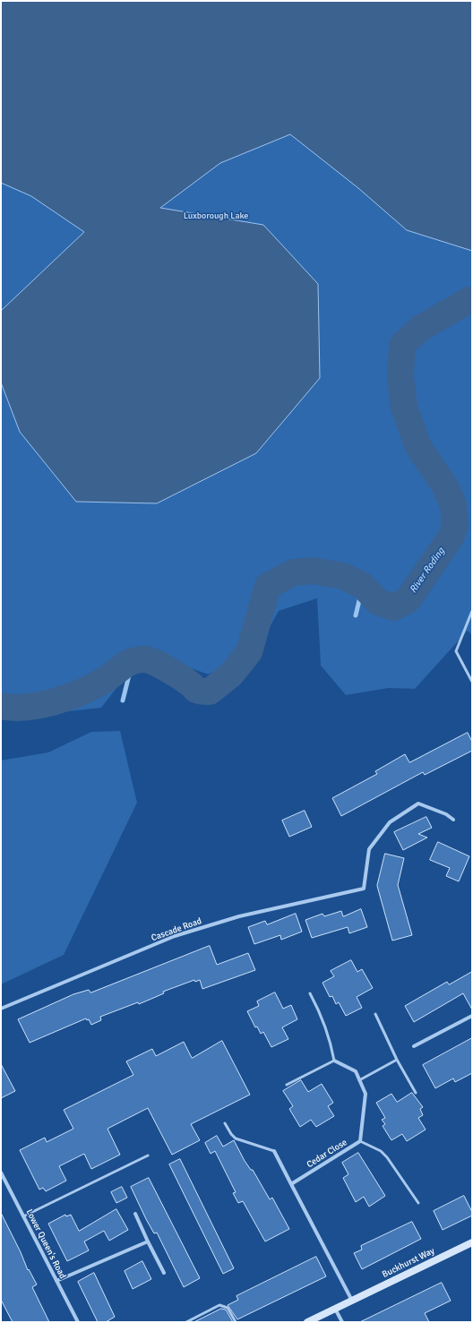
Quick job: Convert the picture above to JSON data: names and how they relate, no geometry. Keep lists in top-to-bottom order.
{
  "streets": {
    "street": [
      "Cascade Road",
      "Cedar Close",
      "Lower Queen's Road",
      "Buckhurst Way"
    ]
  },
  "water": ["River Roding"],
  "parks": ["Luxborough Lake"]
}
